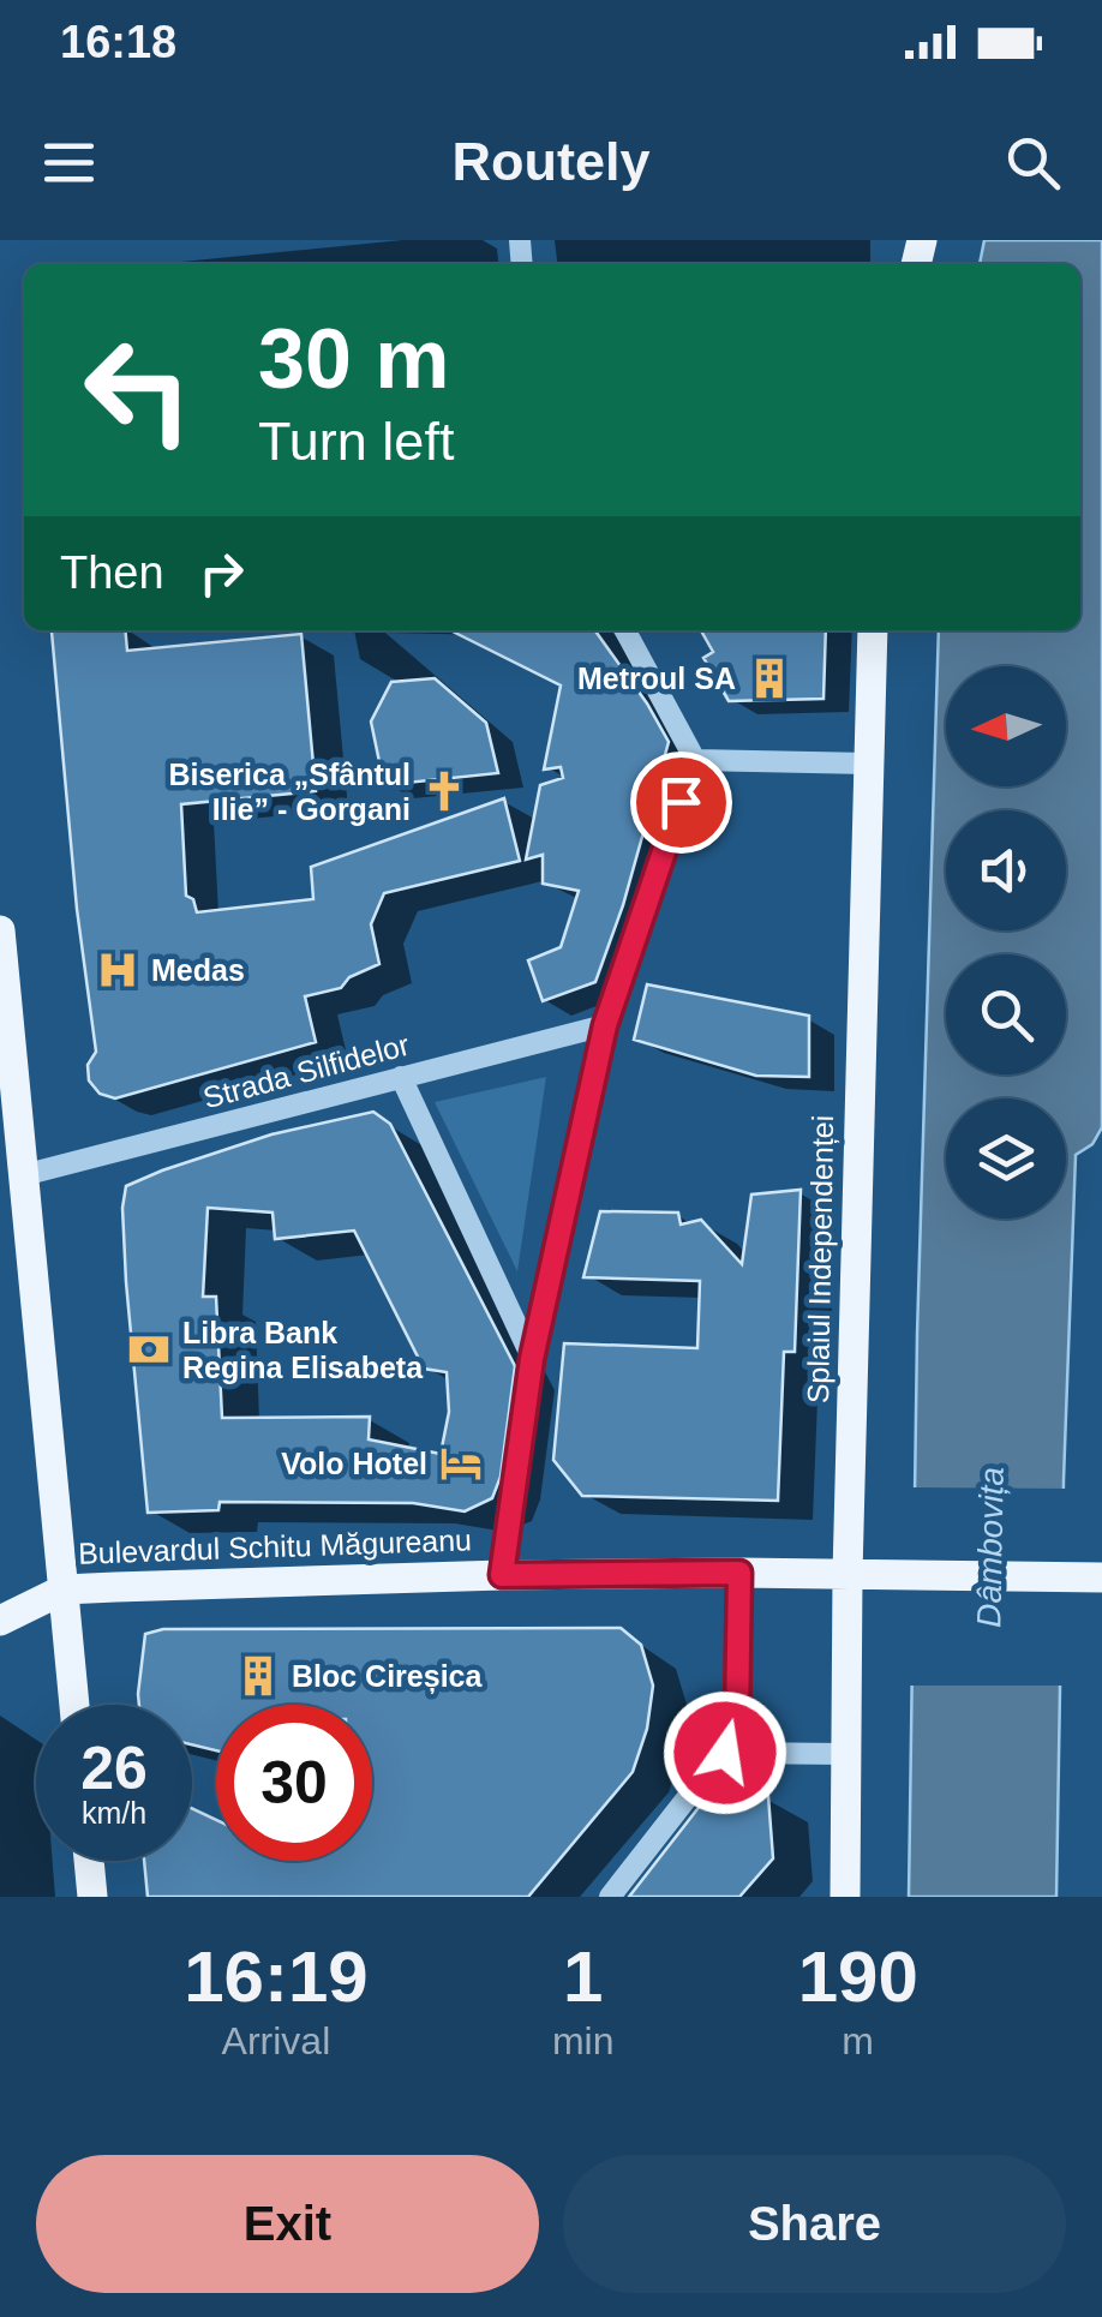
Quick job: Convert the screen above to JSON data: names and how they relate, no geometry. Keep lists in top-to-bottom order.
{
  "streets": {
    "main road": ["Splaiul Independenței", "Bulevardul Schitu Măgureanu"],
    "street": ["Strada Silfidelor"]
  },
  "crossings": [
    ["Splaiul Independenței", "Bulevardul Schitu Măgureanu"]
  ],
  "water": ["Dâmbovița"],
  "places": {
    "building": ["Metroul SA", "Bloc Cireșica"],
    "church": ["Biserica „Sfântul Ilie” - Gorgani"],
    "hospital": ["Medas"],
    "bank": ["Libra Bank Regina Elisabeta"],
    "hotel": ["Volo Hotel"]
  },
  "north": "left",
  "page": {
    "status": "16:18",
    "header": "Routely",
    "turn": ["30 m", "Turn left"],
    "then": "Then",
    "speed": "26 km/h",
    "limit": "30",
    "eta": [
      "16:19",
      "Arrival",
      "1",
      "min",
      "190",
      "m"
    ],
    "buttons": ["Exit", "Share"]
  }
}
